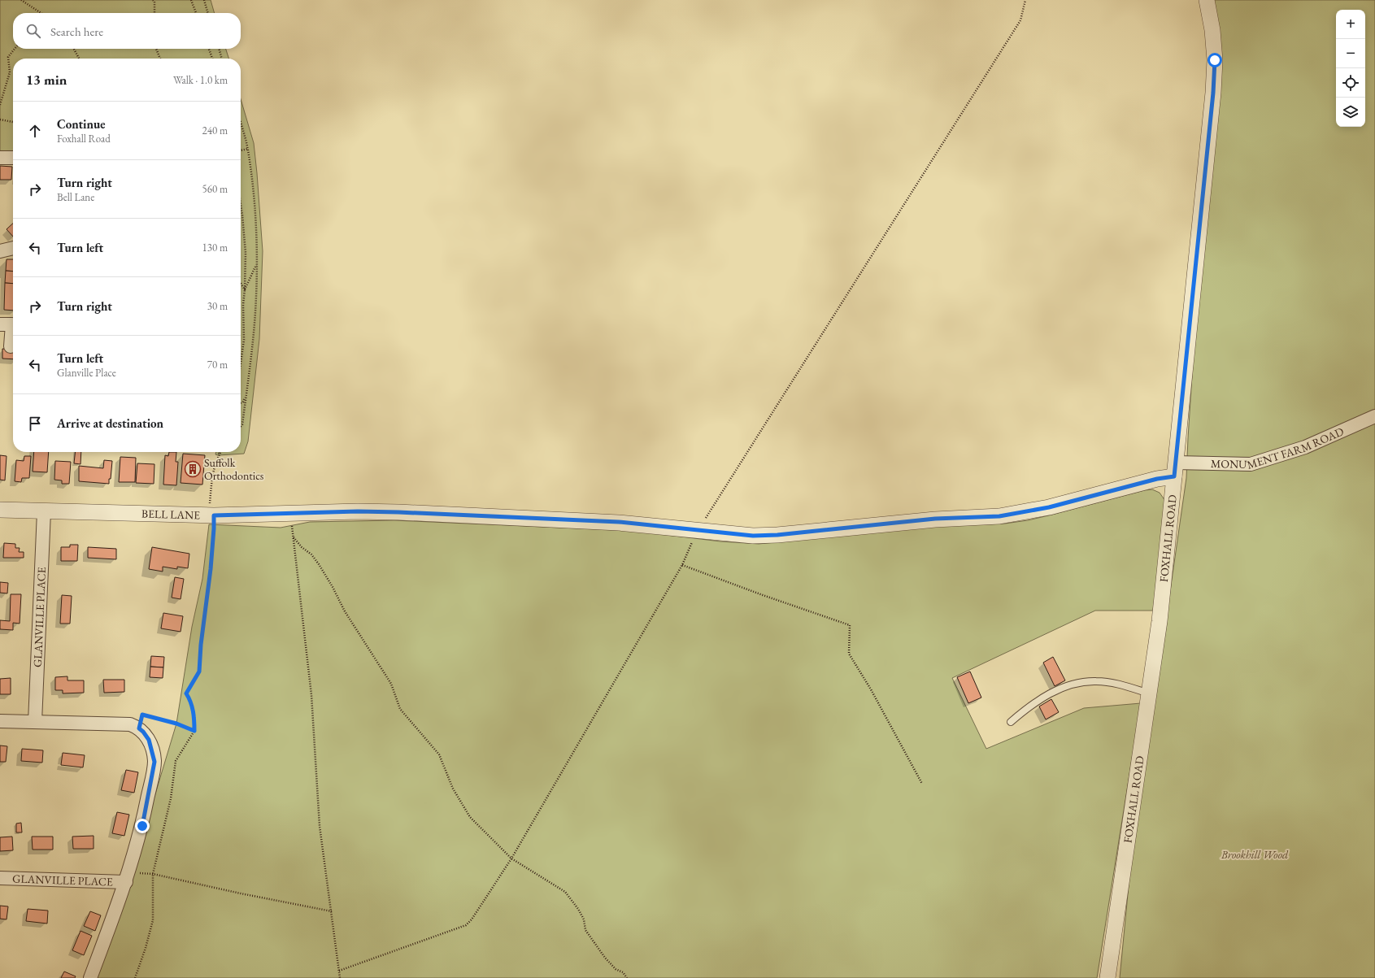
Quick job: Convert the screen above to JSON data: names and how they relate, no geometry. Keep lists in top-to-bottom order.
{
  "streets": {
    "street": [
      "MONUMENT FARM ROAD",
      "BELL LANE",
      "FOXHALL ROAD",
      "GLANVILLE PLACE"
    ]
  },
  "crossings": [
    ["MONUMENT FARM ROAD", "BELL LANE"],
    ["MONUMENT FARM ROAD", "FOXHALL ROAD"],
    ["BELL LANE", "FOXHALL ROAD"],
    ["BELL LANE", "GLANVILLE PLACE"]
  ],
  "parks": ["Brookhill Wood"],
  "places": {
    "building": ["Suffolk Orthodontics"]
  },
  "page": {
    "map_buttons": ["+", "−"],
    "search": "Search here",
    "heading": ["13 min", "Walk · 1.0 km"],
    "list": [
      ["Continue", "Foxhall Road", "240 m"],
      ["Turn right", "Bell Lane", "560 m"],
      ["Turn left", "130 m"],
      ["Turn right", "30 m"],
      ["Turn left", "Glanville Place", "70 m"],
      "Arrive at destination"
    ]
  }
}
